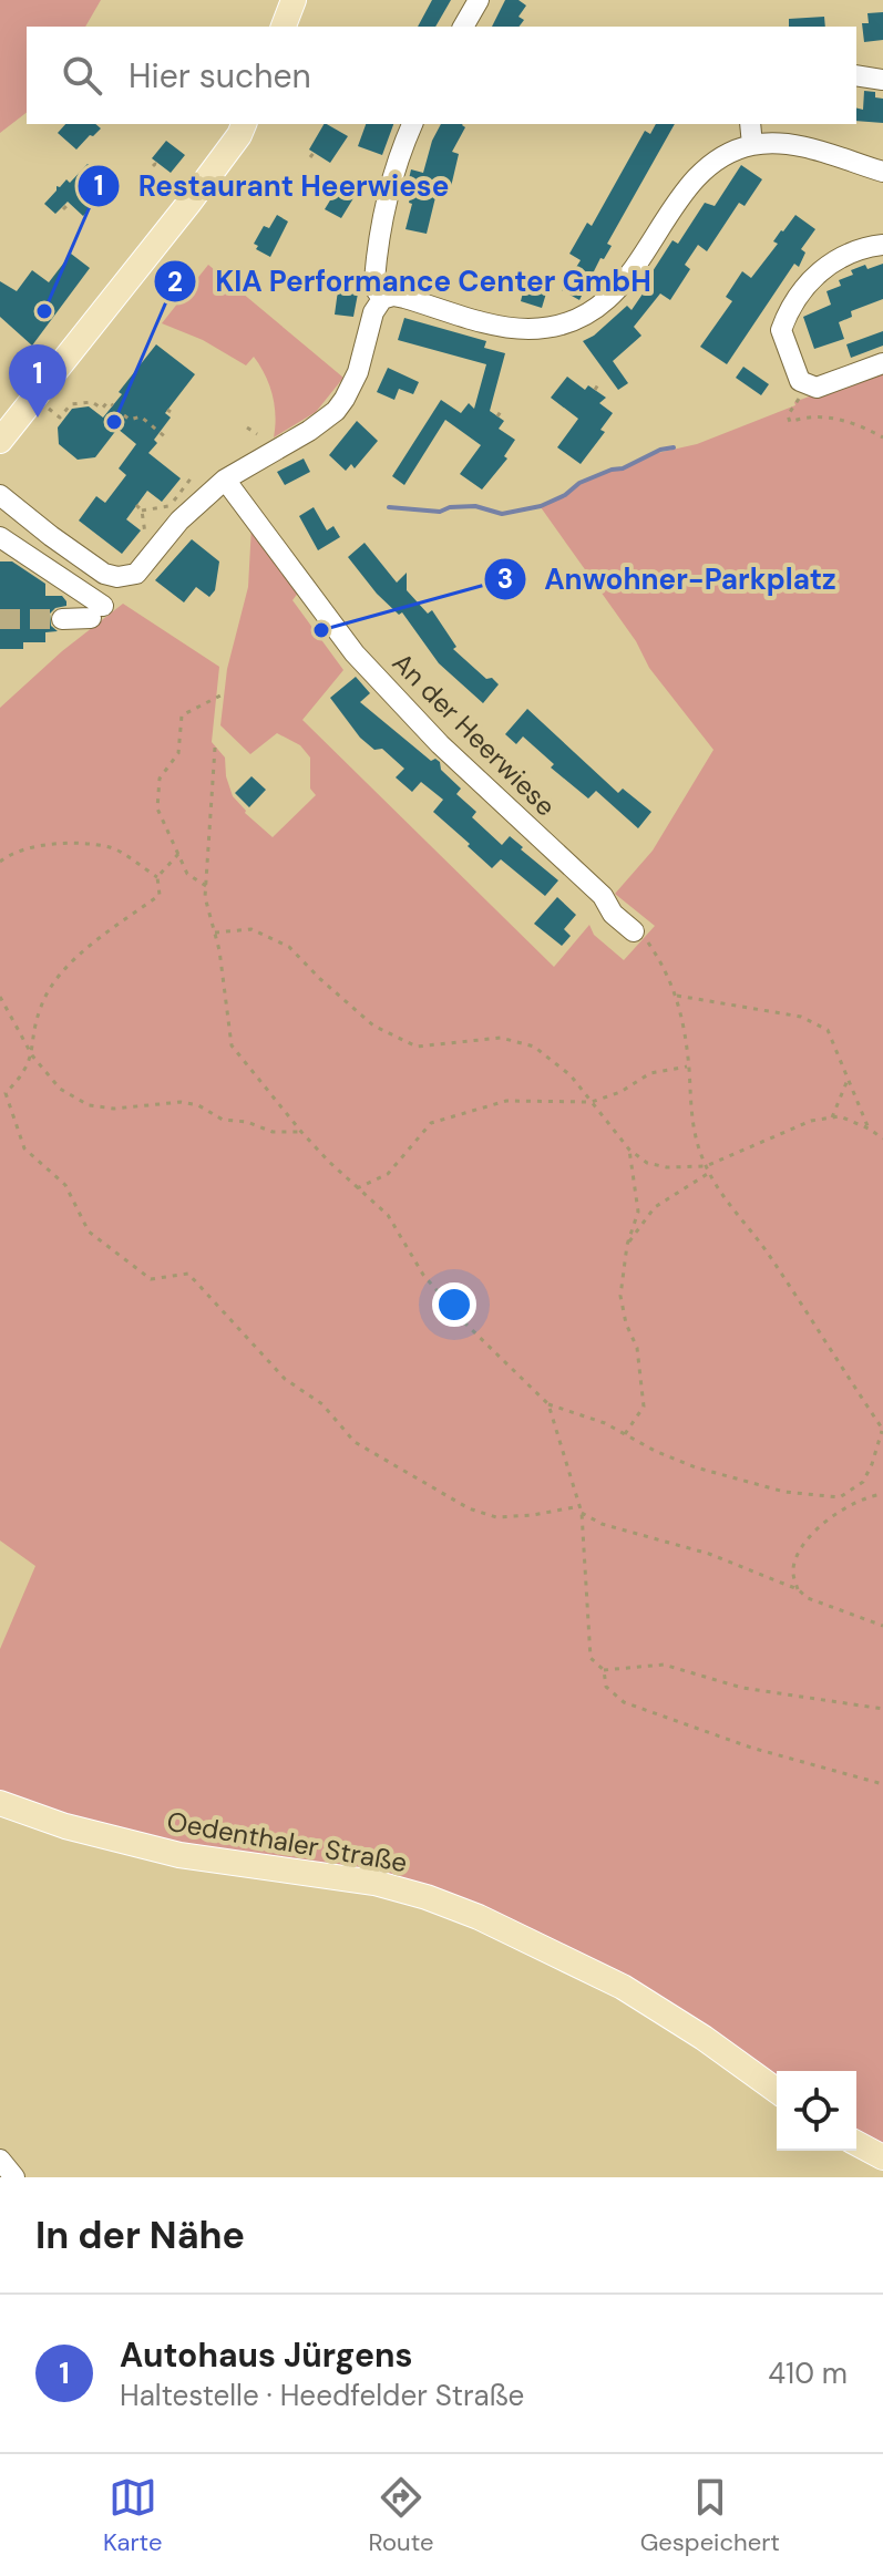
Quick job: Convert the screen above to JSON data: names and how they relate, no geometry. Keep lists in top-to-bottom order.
{
  "streets": {
    "main road": ["Oedenthaler Straße"],
    "street": ["An der Heerwiese"]
  },
  "places": ["Restaurant Heerwiese", "KIA Performance Center GmbH", "Anwohner-Parkplatz"],
  "page": {
    "search": "Hier suchen",
    "pins": "1",
    "heading": "In der Nähe",
    "list": [
      {
        "mark": "1",
        "name": "Autohaus Jürgens",
        "note": "Haltestelle · Heedfelder Straße",
        "value": "410 m"
      }
    ],
    "nav": ["Karte", "Route", "Gespeichert"]
  }
}
